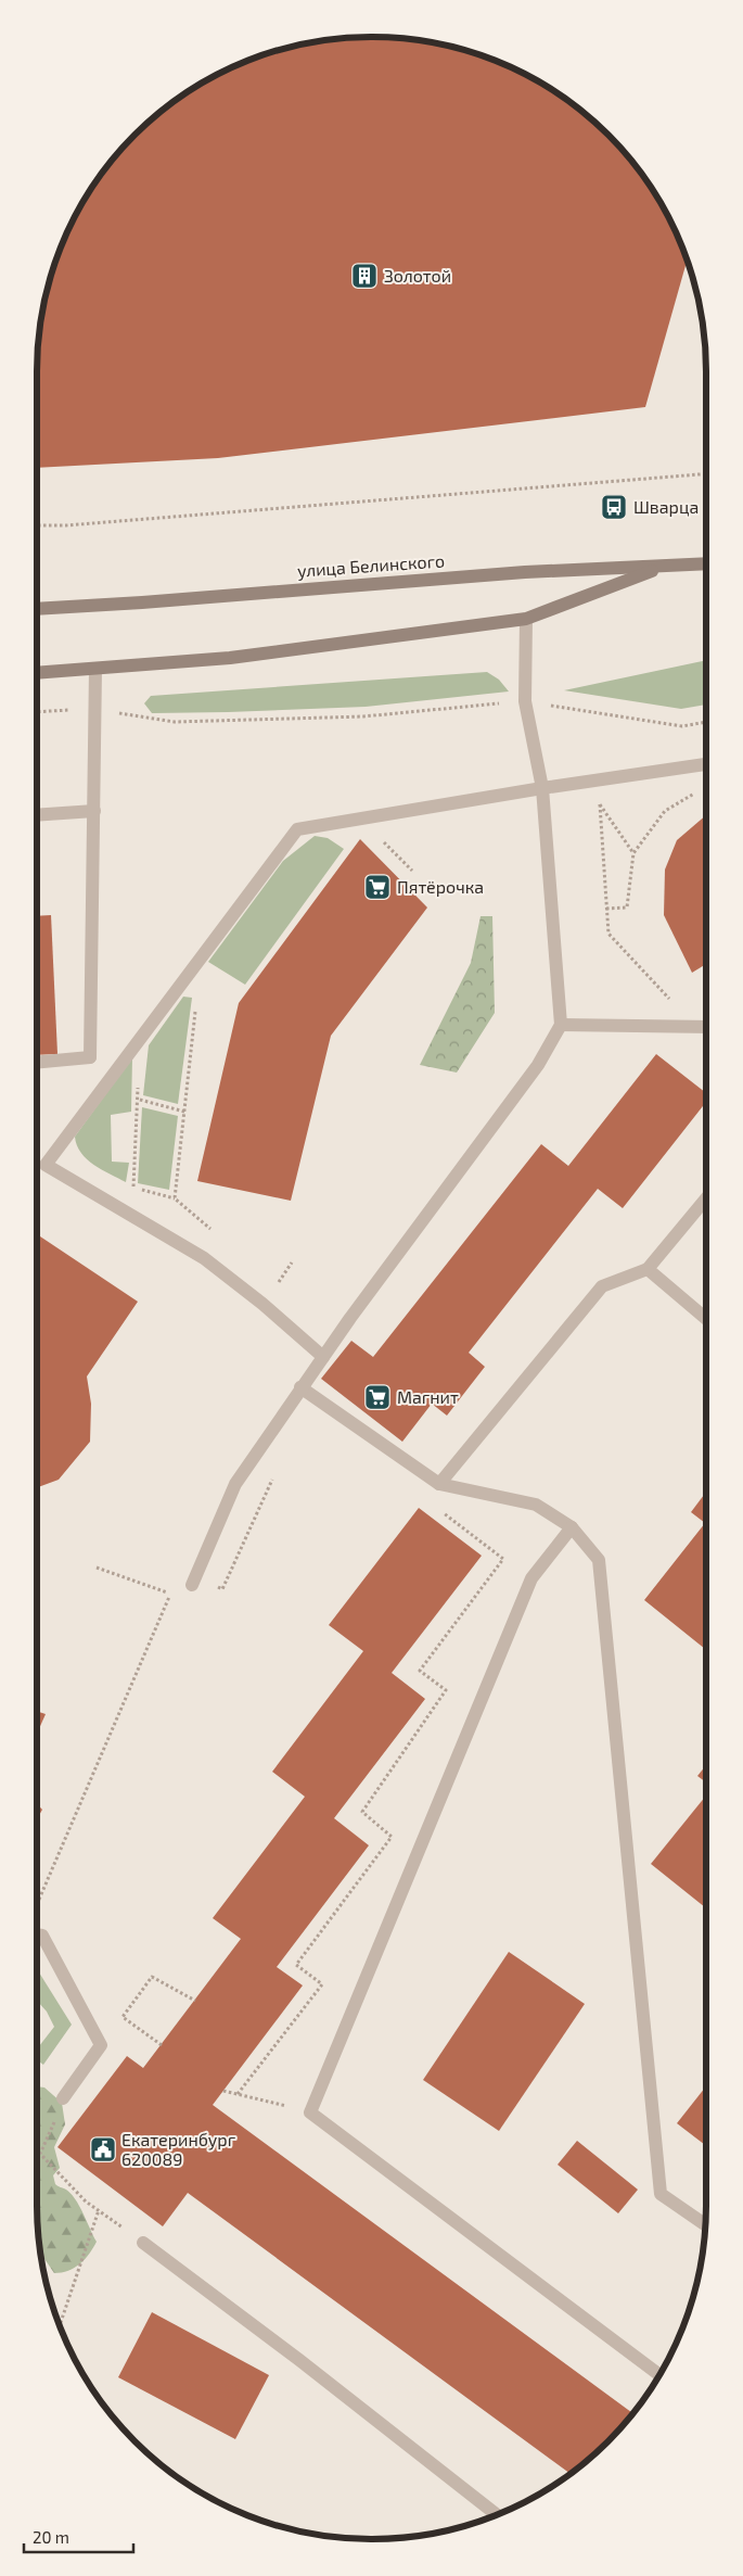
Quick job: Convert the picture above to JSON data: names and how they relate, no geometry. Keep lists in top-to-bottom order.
{
  "streets": {
    "main road": ["улица Белинского"]
  },
  "places": {
    "building": ["Золотой"],
    "bus stop": ["Шварца"],
    "supermarket": ["Пятёрочка", "Магнит"],
    "public building": ["Екатеринбург 620089"]
  },
  "scale_bar": "20 m"
}
